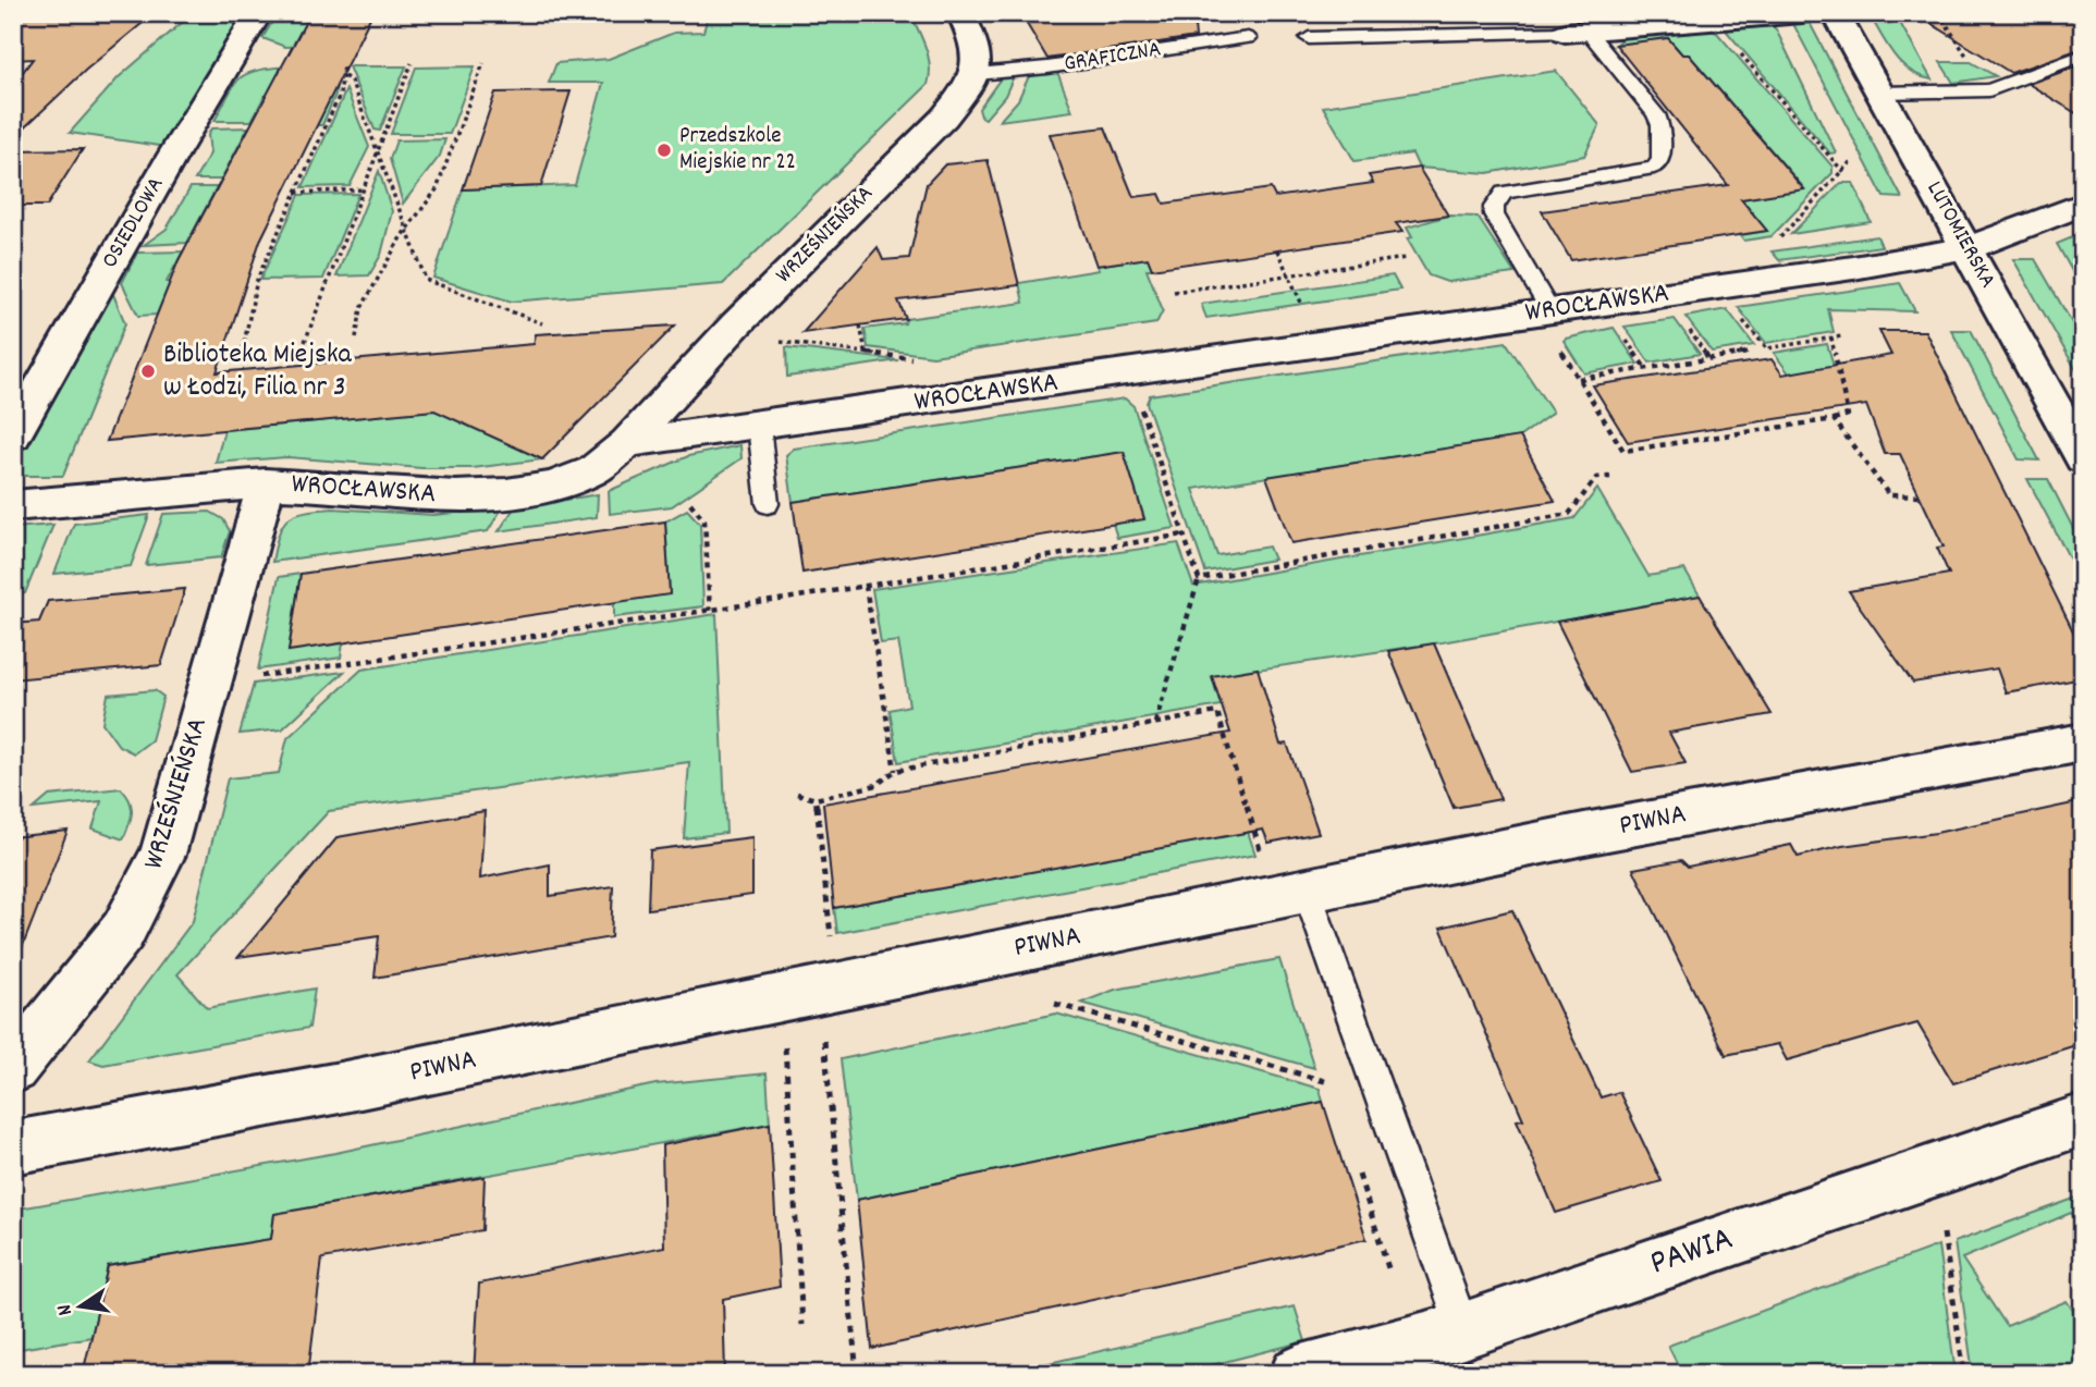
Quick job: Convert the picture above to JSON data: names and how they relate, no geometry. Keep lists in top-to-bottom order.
{
  "streets": {
    "street": [
      "OSIEDLOWA",
      "WRZEŚNIEŃSKA",
      "LUTOMIERSKA",
      "WROCŁAWSKA",
      "PIWNA",
      "PAWIA"
    ],
    "lane": ["GRAFICZNA"]
  },
  "crossings": [
    ["GRAFICZNA", "WRZEŚNIEŃSKA"],
    ["WRZEŚNIEŃSKA", "WROCŁAWSKA"],
    ["LUTOMIERSKA", "WROCŁAWSKA"]
  ],
  "places": ["Przedszkole Miejskie nr 22", "Biblioteka Miejska w Łodzi, Filia nr 3"],
  "north": "left"
}
